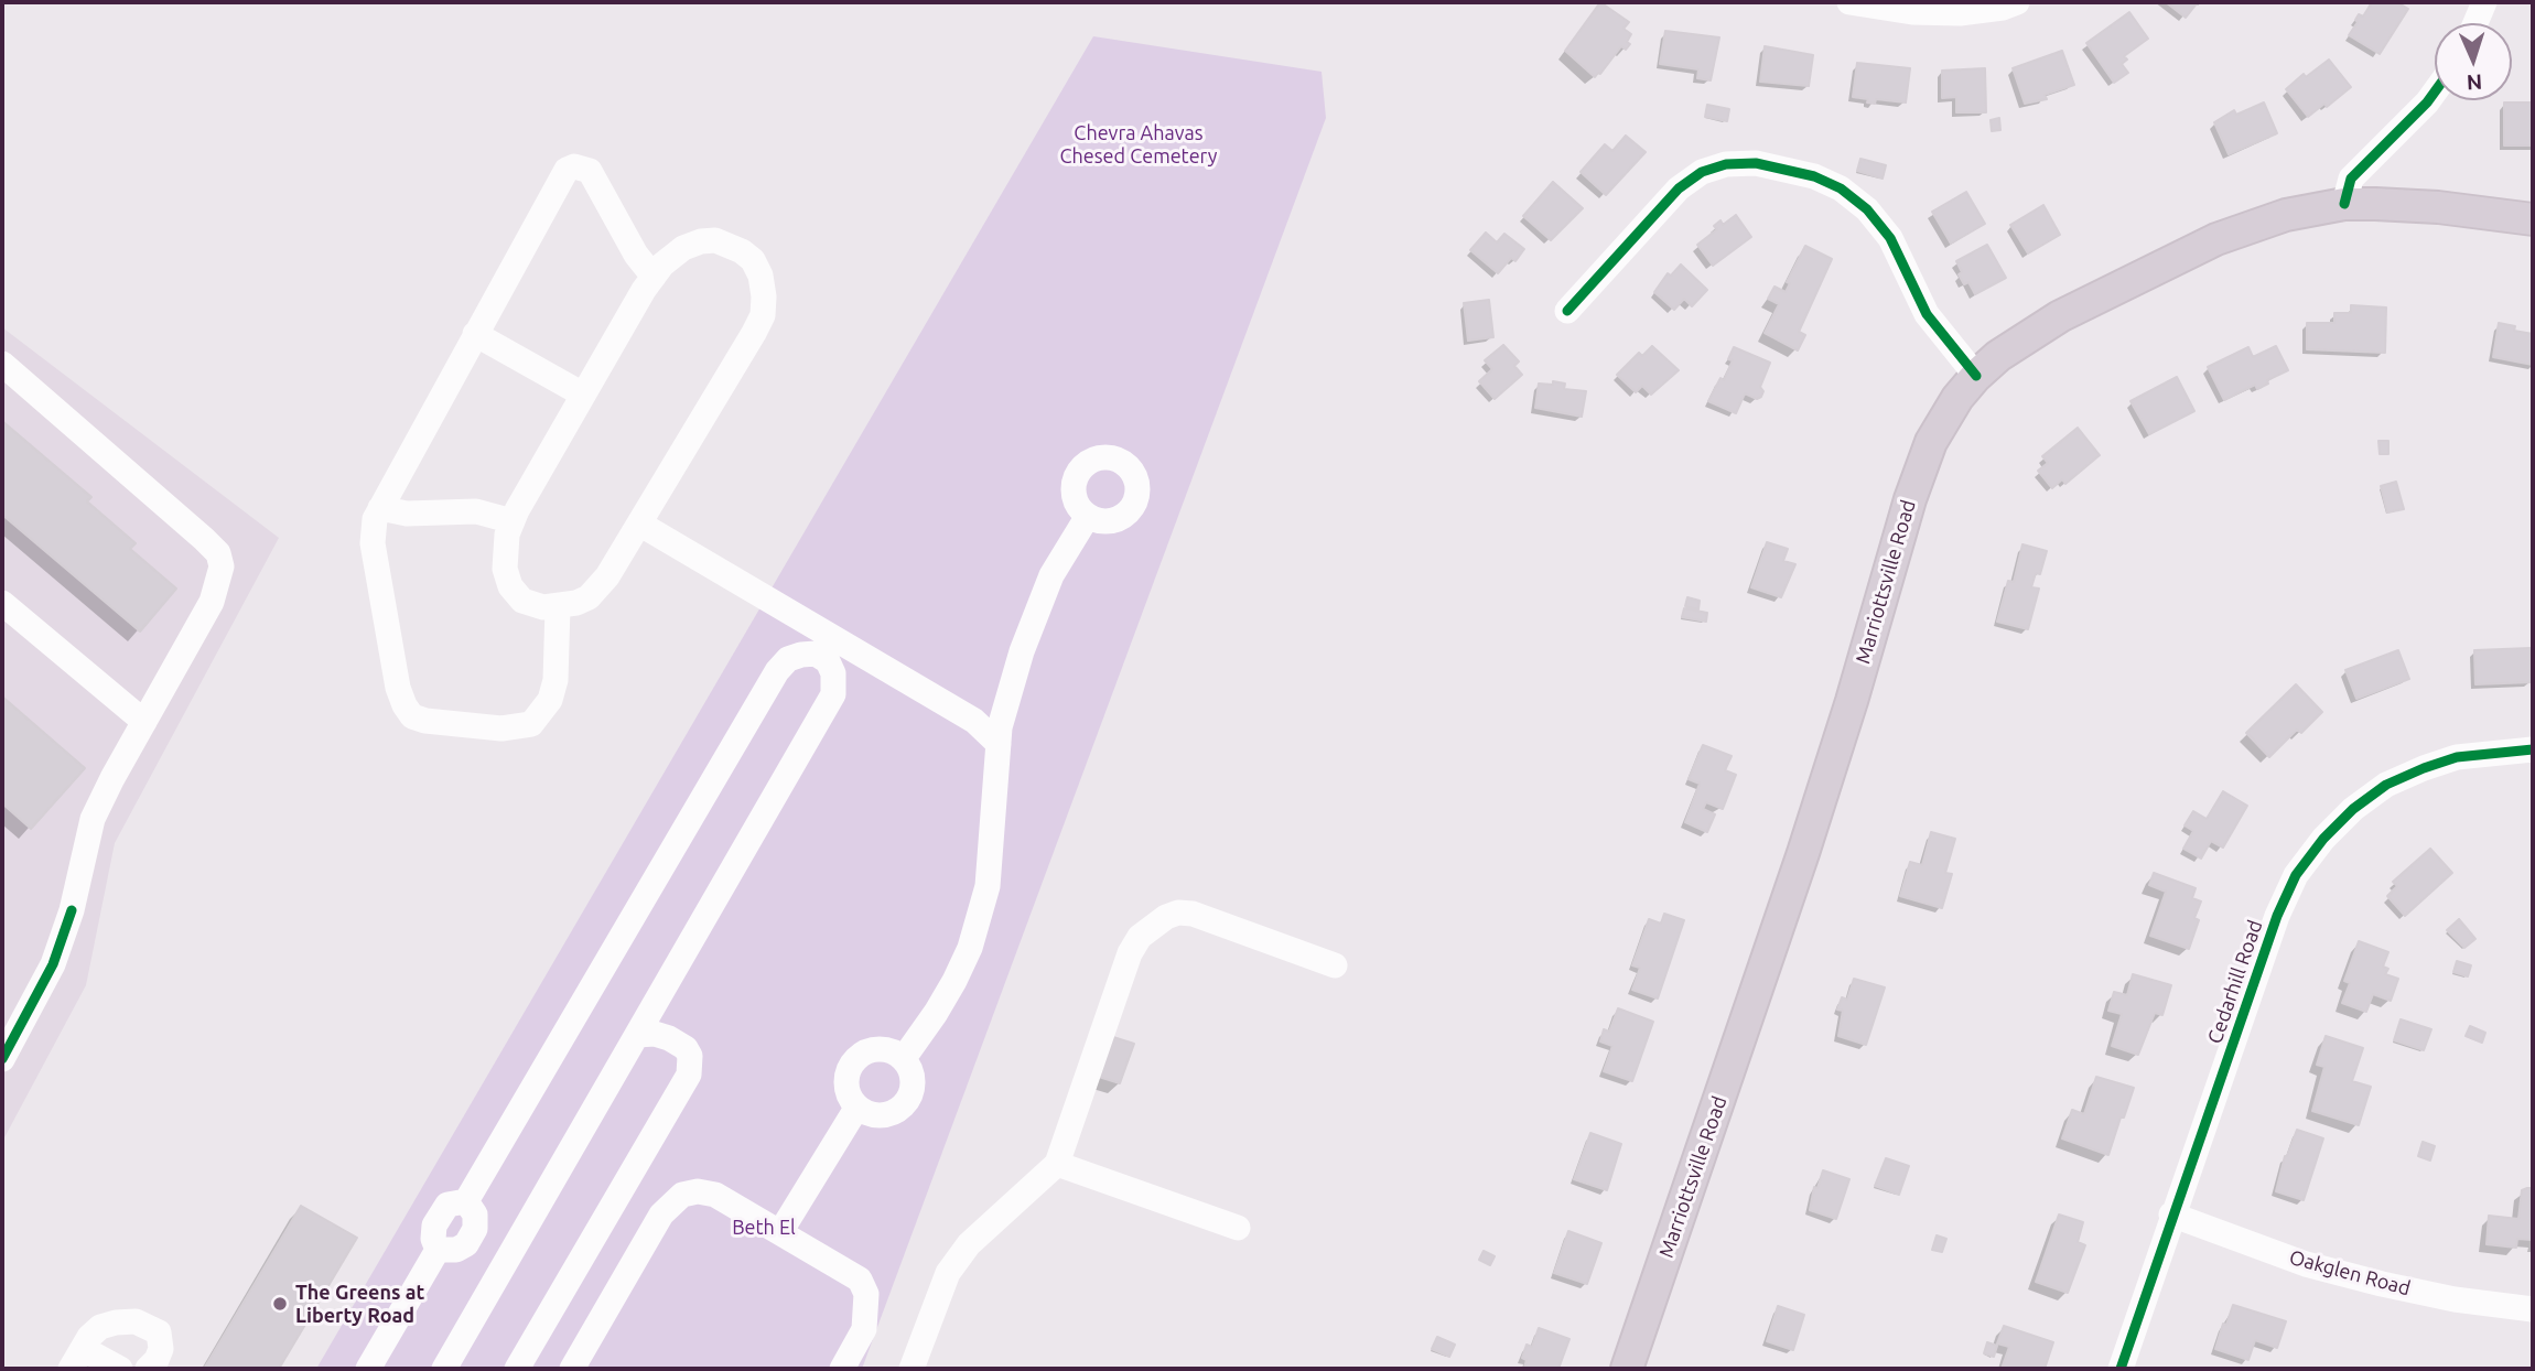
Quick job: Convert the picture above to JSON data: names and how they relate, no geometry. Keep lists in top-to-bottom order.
{
  "streets": {
    "main road": ["Marriottsville Road"],
    "street": ["Cedarhill Road", "Oakglen Road"]
  },
  "crossings": [
    ["Cedarhill Road", "Oakglen Road"]
  ],
  "parks": ["Chevra Ahavas Chesed Cemetery", "Beth El"],
  "places": ["The Greens at Liberty Road"],
  "north": "bottom"
}
